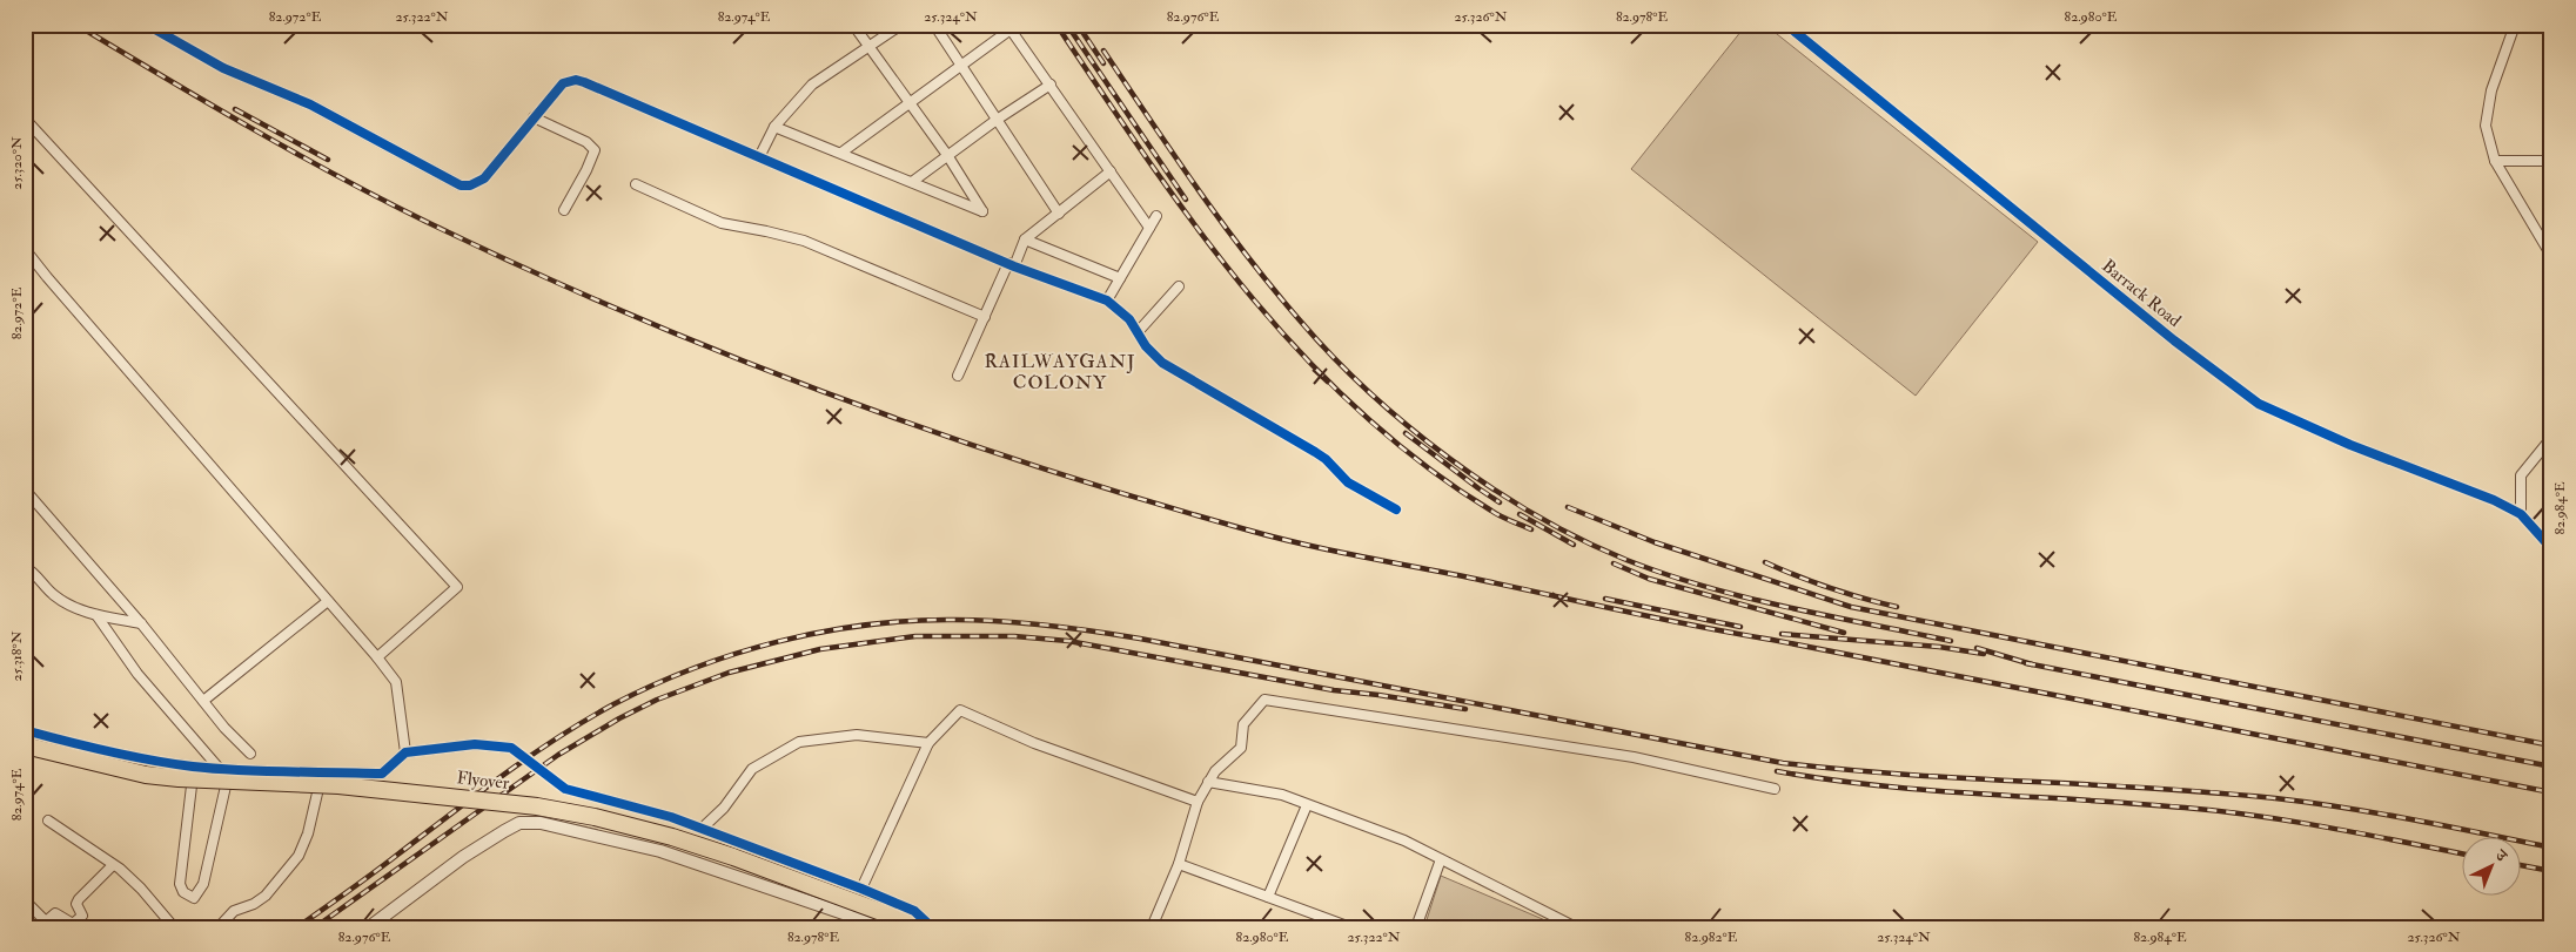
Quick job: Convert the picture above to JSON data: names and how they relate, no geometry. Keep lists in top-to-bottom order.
{
  "streets": {
    "highway": ["Flyover"],
    "street": ["Barrack Road"]
  },
  "districts": ["RAILWAYGANJ COLONY"],
  "north": "top right",
  "coordinates": [
    "82.972°E",
    "25.322°N",
    "82.974°E",
    "25.324°N",
    "82.976°E",
    "25.326°N",
    "82.978°E",
    "82.980°E",
    "25.320°N",
    "82.984°E",
    "25.318°N",
    "82.982°E"
  ]
}
